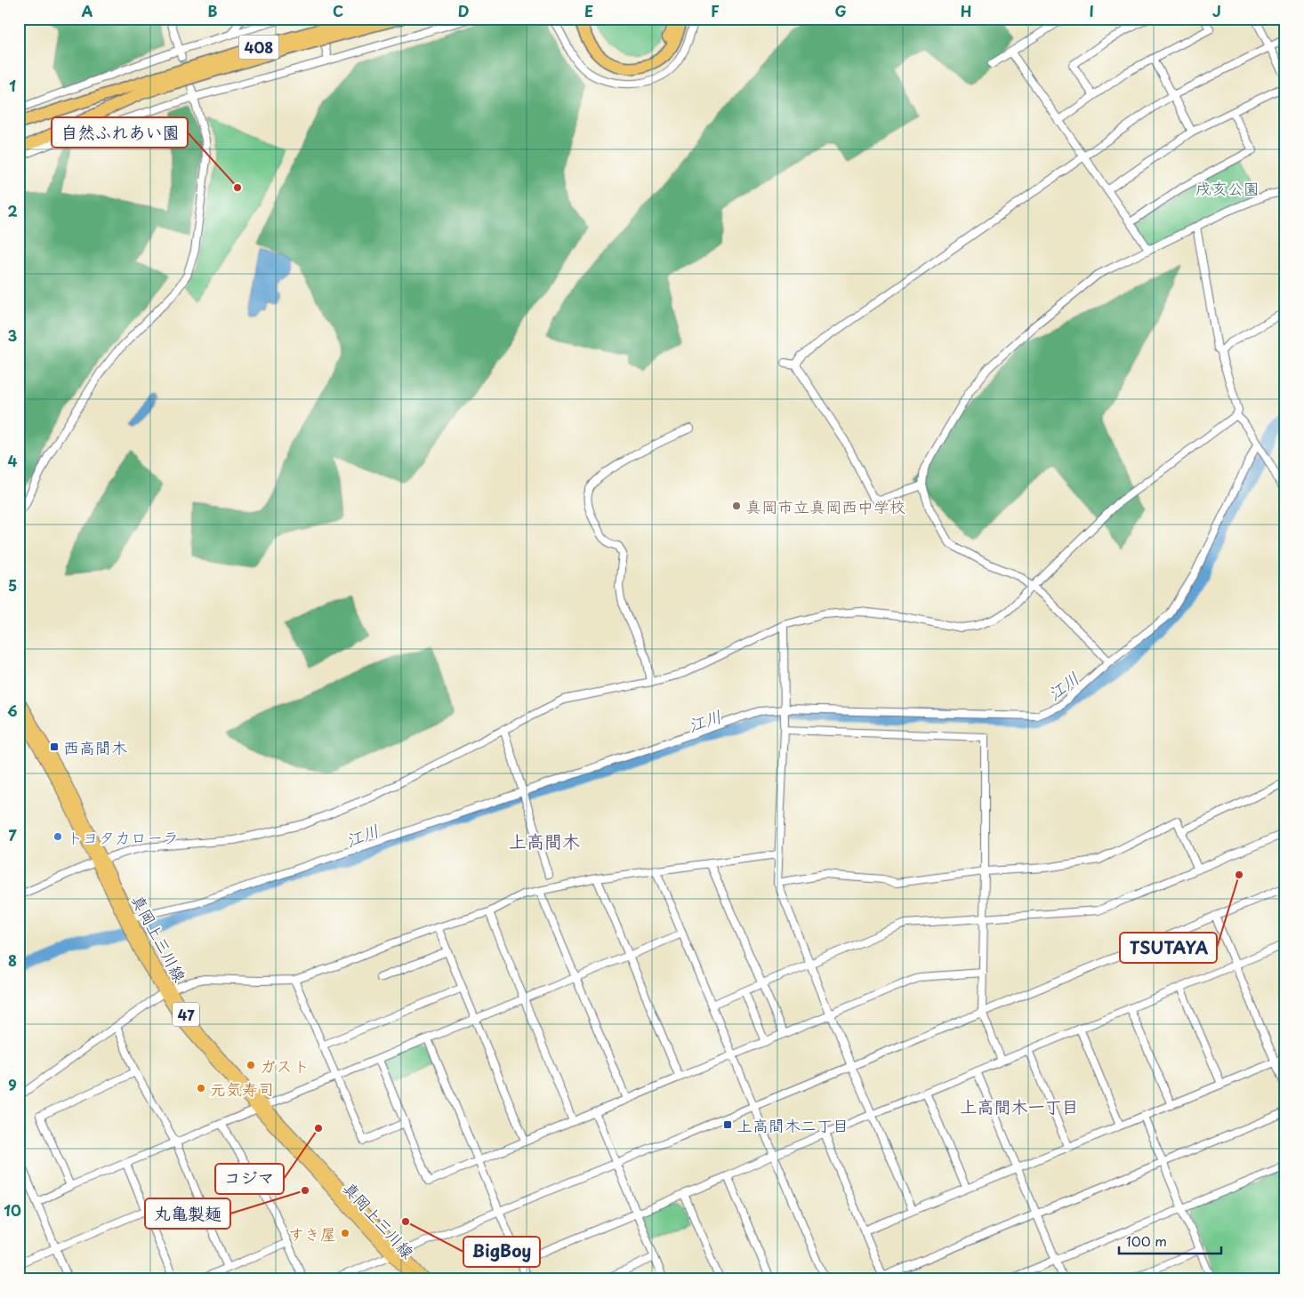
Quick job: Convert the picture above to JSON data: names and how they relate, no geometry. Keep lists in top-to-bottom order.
{
  "streets": {
    "highway": ["408"],
    "main road": ["真岡上三川線", "47"]
  },
  "districts": ["上高間木", "上高間木一丁目"],
  "water": ["江川"],
  "parks": ["戌亥公園"],
  "places": {
    "other": [
      "自然ふれあい園",
      "真岡市立真岡西中学校",
      "トヨタカローラ",
      "TSUTAYA",
      "ガスト",
      "元気寿司",
      "コジマ",
      "丸亀製麺",
      "BigBoy",
      "すき屋"
    ],
    "transit": ["西高間木", "上高間木二丁目"]
  },
  "scale_bar": "100 m",
  "grid": {
    "columns": [
      "A",
      "B",
      "C",
      "D",
      "E",
      "F",
      "G",
      "H",
      "I",
      "J"
    ],
    "rows": [
      "1",
      "2",
      "3",
      "4",
      "5",
      "6",
      "7",
      "8",
      "9",
      "10"
    ]
  }
}
